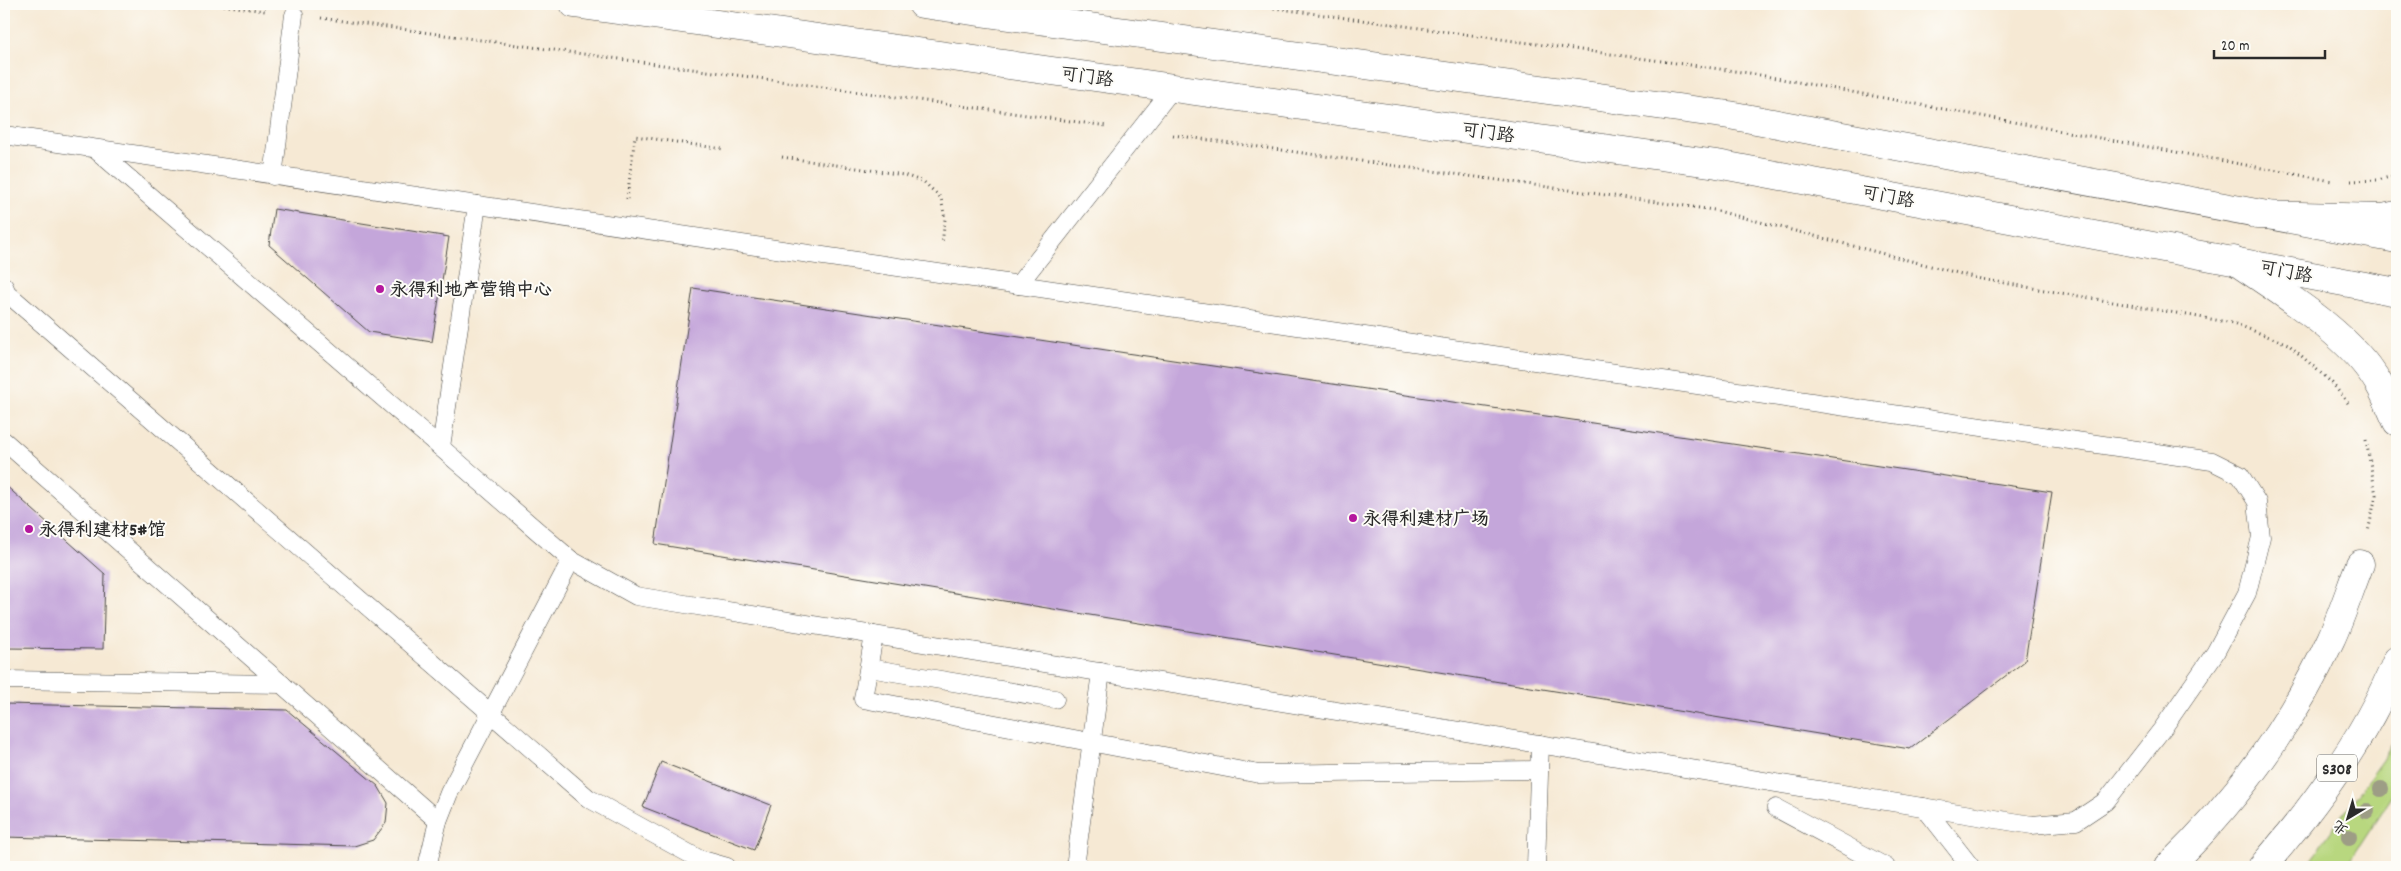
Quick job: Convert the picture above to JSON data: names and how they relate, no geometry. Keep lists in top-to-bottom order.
{
  "streets": {
    "main road": ["可门路", "S308"]
  },
  "places": ["永得利地产营销中心", "永得利建材广场", "永得利建材5#馆"],
  "scale_bar": "20 m",
  "north": "bottom left"
}
